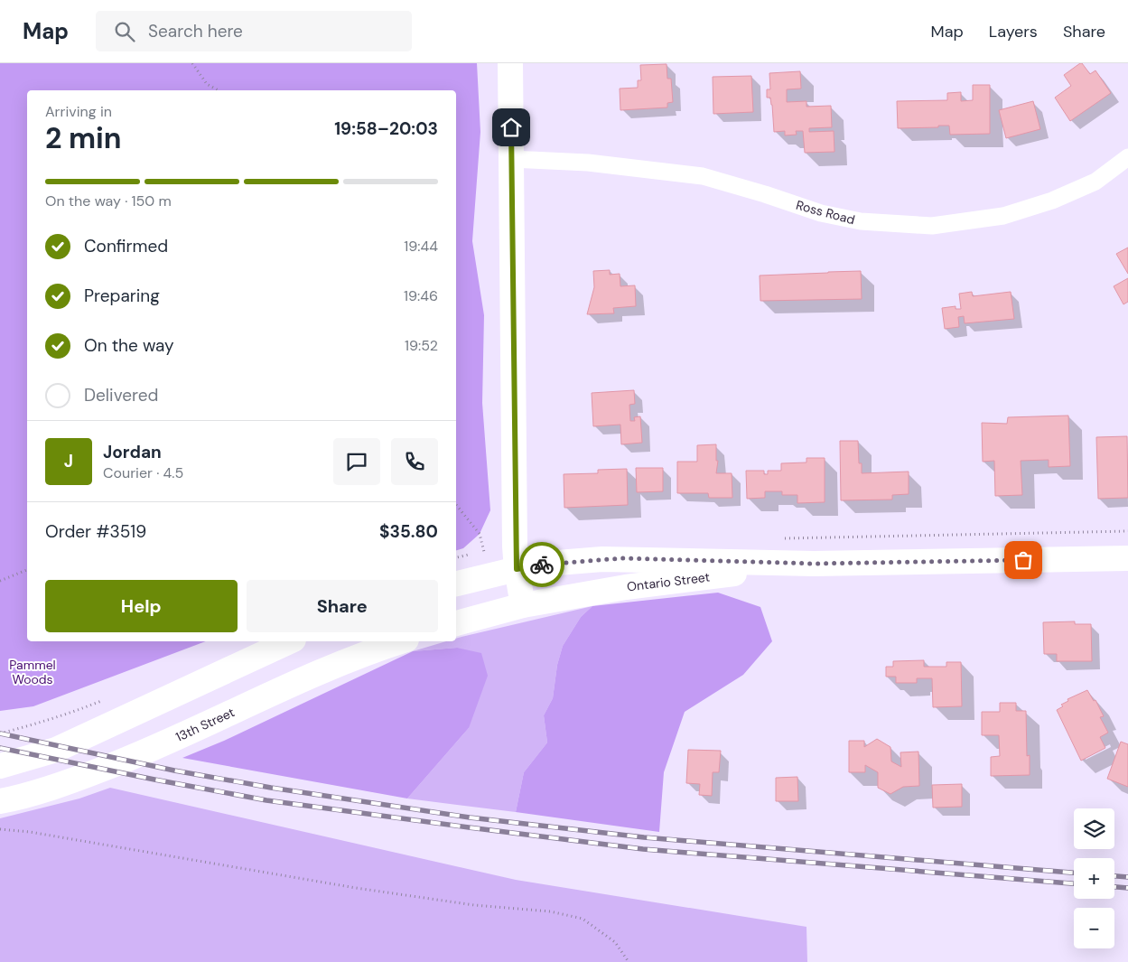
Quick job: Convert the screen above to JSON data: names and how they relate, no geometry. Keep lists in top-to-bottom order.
{
  "streets": {
    "main road": ["Ontario Street", "13th Street"],
    "street": ["Ross Road"]
  },
  "parks": ["Pammel Woods"],
  "page": {
    "header": "Map",
    "search": "Search here",
    "nav": ["Map", "Layers", "Share"],
    "heading": ["2 min", "Arriving in", "19:58–20:03"],
    "panel": [
      "Jordan",
      "Courier · 4.5",
      "Order #3519",
      "$35.80"
    ],
    "bar": "On the way · 150 m",
    "list": [
      ["Confirmed", "19:44"],
      ["Preparing", "19:46"],
      ["On the way", "19:52"],
      "Delivered"
    ],
    "round": "J",
    "buttons": ["Help", "Share"],
    "map_buttons": ["+", "−"]
  }
}
